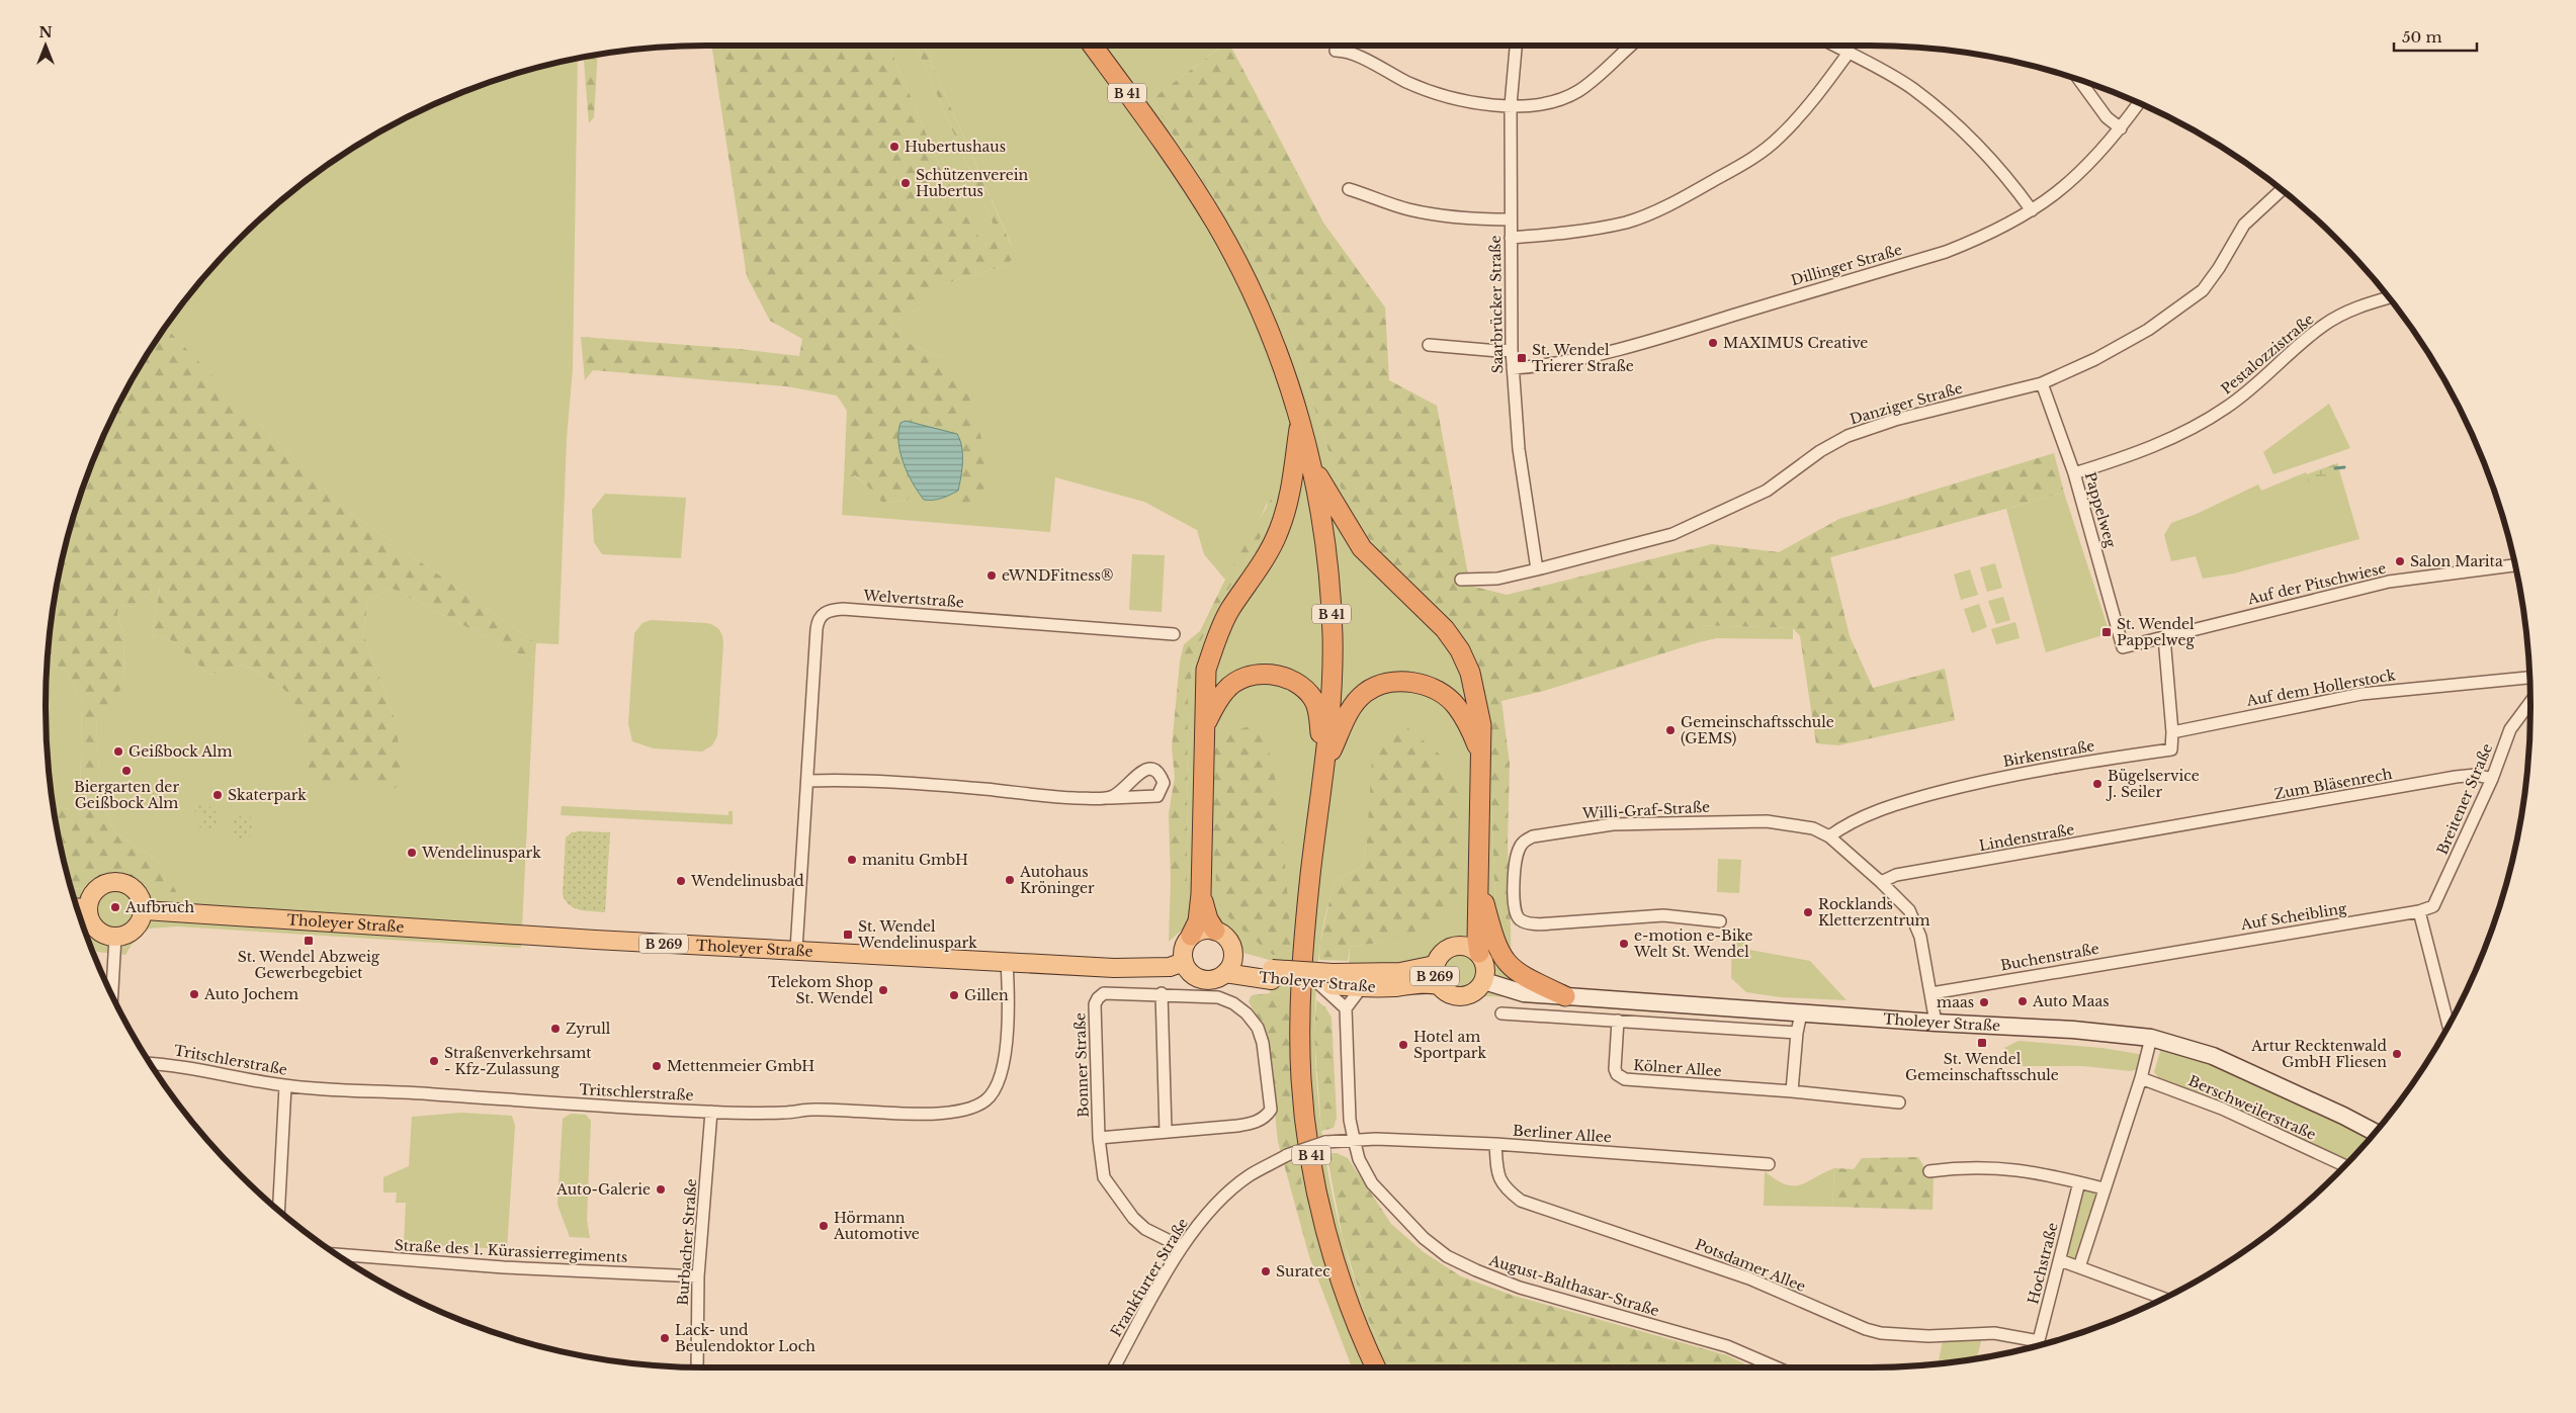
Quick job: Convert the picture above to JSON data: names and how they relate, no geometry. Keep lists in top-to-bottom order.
{
  "streets": {
    "highway": ["B 41"],
    "main road": ["Tholeyer Straße", "B 269"],
    "street": [
      "Dillinger Straße",
      "Saarbrücker Straße",
      "Pestalozzistraße",
      "Danziger Straße",
      "Pappelweg",
      "Auf der Pitschwiese",
      "Welvertstraße",
      "Auf dem Hollerstock",
      "Birkenstraße",
      "Zum Bläsenrech",
      "Breitener Straße",
      "Willi-Graf-Straße",
      "Lindenstraße",
      "Auf Scheibling",
      "Buchenstraße",
      "Tritschlerstraße",
      "Bonner Straße",
      "Kölner Allee",
      "Berschweilerstraße",
      "Berliner Allee",
      "Burbacher Straße",
      "Straße des 1. Kürassierregiments",
      "Hochstraße",
      "Potsdamer Allee",
      "Frankfurter Straße",
      "August-Balthasar-Straße"
    ]
  },
  "crossings": [
    ["Dillinger Straße", "Saarbrücker Straße"],
    ["Saarbrücker Straße", "Danziger Straße"],
    ["Pestalozzistraße", "Pappelweg"],
    ["Danziger Straße", "Pappelweg"],
    ["Pappelweg", "Auf der Pitschwiese"],
    ["Welvertstraße", "Tholeyer Straße"],
    ["Auf dem Hollerstock", "Birkenstraße"],
    ["Birkenstraße", "Willi-Graf-Straße"],
    ["Zum Bläsenrech", "Breitener Straße"],
    ["Zum Bläsenrech", "Lindenstraße"],
    ["Breitener Straße", "Auf Scheibling"],
    ["Willi-Graf-Straße", "Lindenstraße"],
    ["Willi-Graf-Straße", "Tholeyer Straße"],
    ["Willi-Graf-Straße", "Buchenstraße"],
    ["Auf Scheibling", "Buchenstraße"],
    ["Tholeyer Straße", "B 269"],
    ["Tholeyer Straße", "Tritschlerstraße"],
    ["Tritschlerstraße", "Burbacher Straße"],
    ["Bonner Straße", "Frankfurter Straße"],
    ["Berliner Allee", "Potsdamer Allee"],
    ["Berliner Allee", "Frankfurter Straße"],
    ["Berliner Allee", "August-Balthasar-Straße"],
    ["Burbacher Straße", "Straße des 1. Kürassierregiments"],
    ["Frankfurter Straße", "August-Balthasar-Straße"]
  ],
  "places": {
    "other": [
      "Hubertushaus",
      "Schützenverein Hubertus",
      "MAXIMUS Creative",
      "Salon Marita",
      "eWNDFitness®",
      "Gemeinschaftsschule (GEMS)",
      "Geißbock Alm",
      "Biergarten der Geißbock Alm",
      "Bügelservice J. Seiler",
      "Skaterpark",
      "Wendelinuspark",
      "manitu GmbH",
      "Autohaus Kröninger",
      "Wendelinusbad",
      "Aufbruch",
      "Rocklands Kletterzentrum",
      "e-motion e-Bike Welt St. Wendel",
      "Telekom Shop St. Wendel",
      "Auto Jochem",
      "Gillen",
      "Auto Maas",
      "maas",
      "Zyrull",
      "Hotel am Sportpark",
      "Artur Recktenwald GmbH Fliesen",
      "Straßenverkehrsamt - Kfz-Zulassung",
      "Mettenmeier GmbH",
      "Auto-Galerie",
      "Hörmann Automotive",
      "Suratec",
      "Lack- und Beulendoktor Loch"
    ],
    "transit": [
      "St. Wendel Trierer Straße",
      "St. Wendel Pappelweg",
      "St. Wendel Wendelinuspark",
      "St. Wendel Abzweig Gewerbegebiet",
      "St. Wendel Gemeinschaftsschule"
    ]
  },
  "scale_bar": "50 m",
  "north": "top"
}
